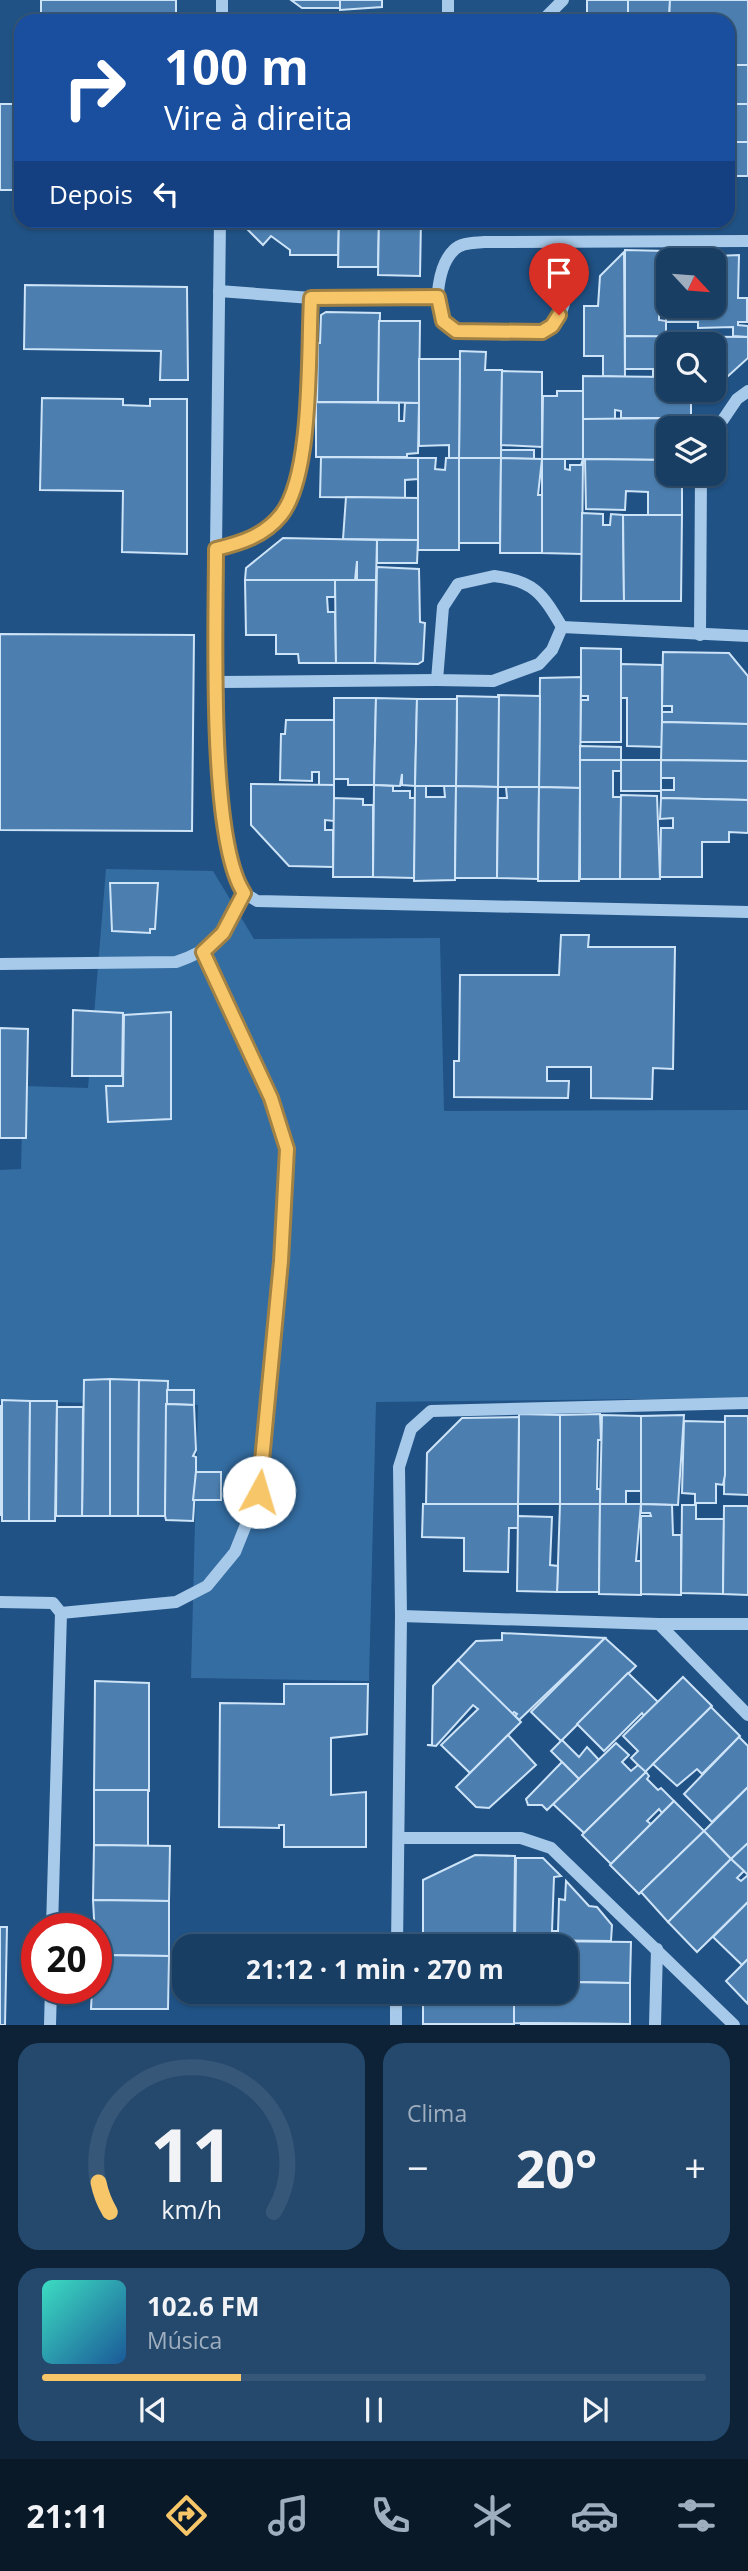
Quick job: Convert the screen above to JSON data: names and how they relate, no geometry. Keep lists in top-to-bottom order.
{
  "north": "bottom right",
  "page": {
    "turn": ["100 m", "Vire à direita"],
    "then": "Depois",
    "limit": "20",
    "trip": "21:12 · 1 min · 270 m",
    "tile": "Clima",
    "heat": ["−", "20°", "+"],
    "song": ["102.6 FM", "Música"],
    "tabs": "21:11",
    "gauge": ["11", "km/h"]
  }
}
